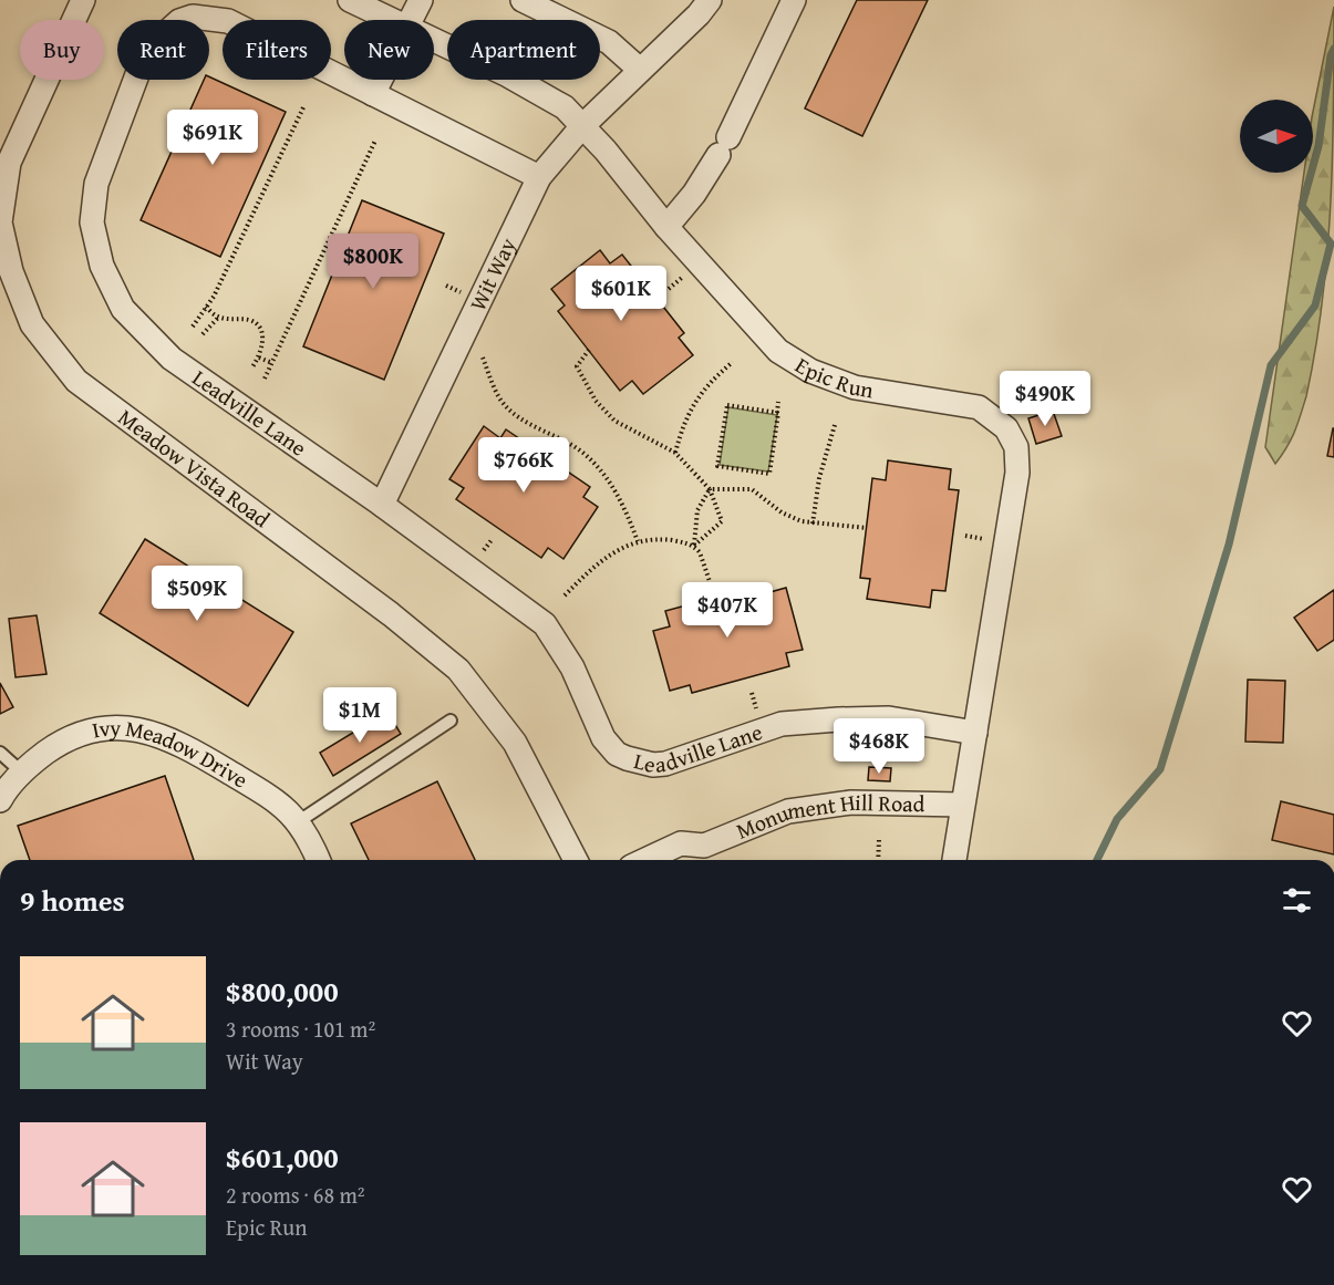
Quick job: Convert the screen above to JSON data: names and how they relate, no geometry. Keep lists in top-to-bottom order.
{
  "streets": {
    "street": [
      "Wit Way",
      "Epic Run",
      "Leadville Lane",
      "Meadow Vista Road",
      "Ivy Meadow Drive",
      "Monument Hill Road"
    ]
  },
  "crossings": [
    ["Wit Way", "Epic Run"],
    ["Wit Way", "Leadville Lane"],
    ["Epic Run", "Leadville Lane"],
    ["Epic Run", "Monument Hill Road"]
  ],
  "north": "right",
  "page": {
    "chip": [
      "Buy",
      "Rent",
      "Filters",
      "New",
      "Apartment"
    ],
    "price": [
      "$691K",
      "$800K",
      "$601K",
      "$490K",
      "$766K",
      "$509K",
      "$407K",
      "$1M",
      "$468K"
    ],
    "heading": "9 homes",
    "list": [
      {
        "name": "$800,000",
        "note": "3 rooms · 101 m² · Wit Way"
      },
      {
        "name": "$601,000",
        "note": "2 rooms · 68 m² · Epic Run"
      }
    ]
  }
}
